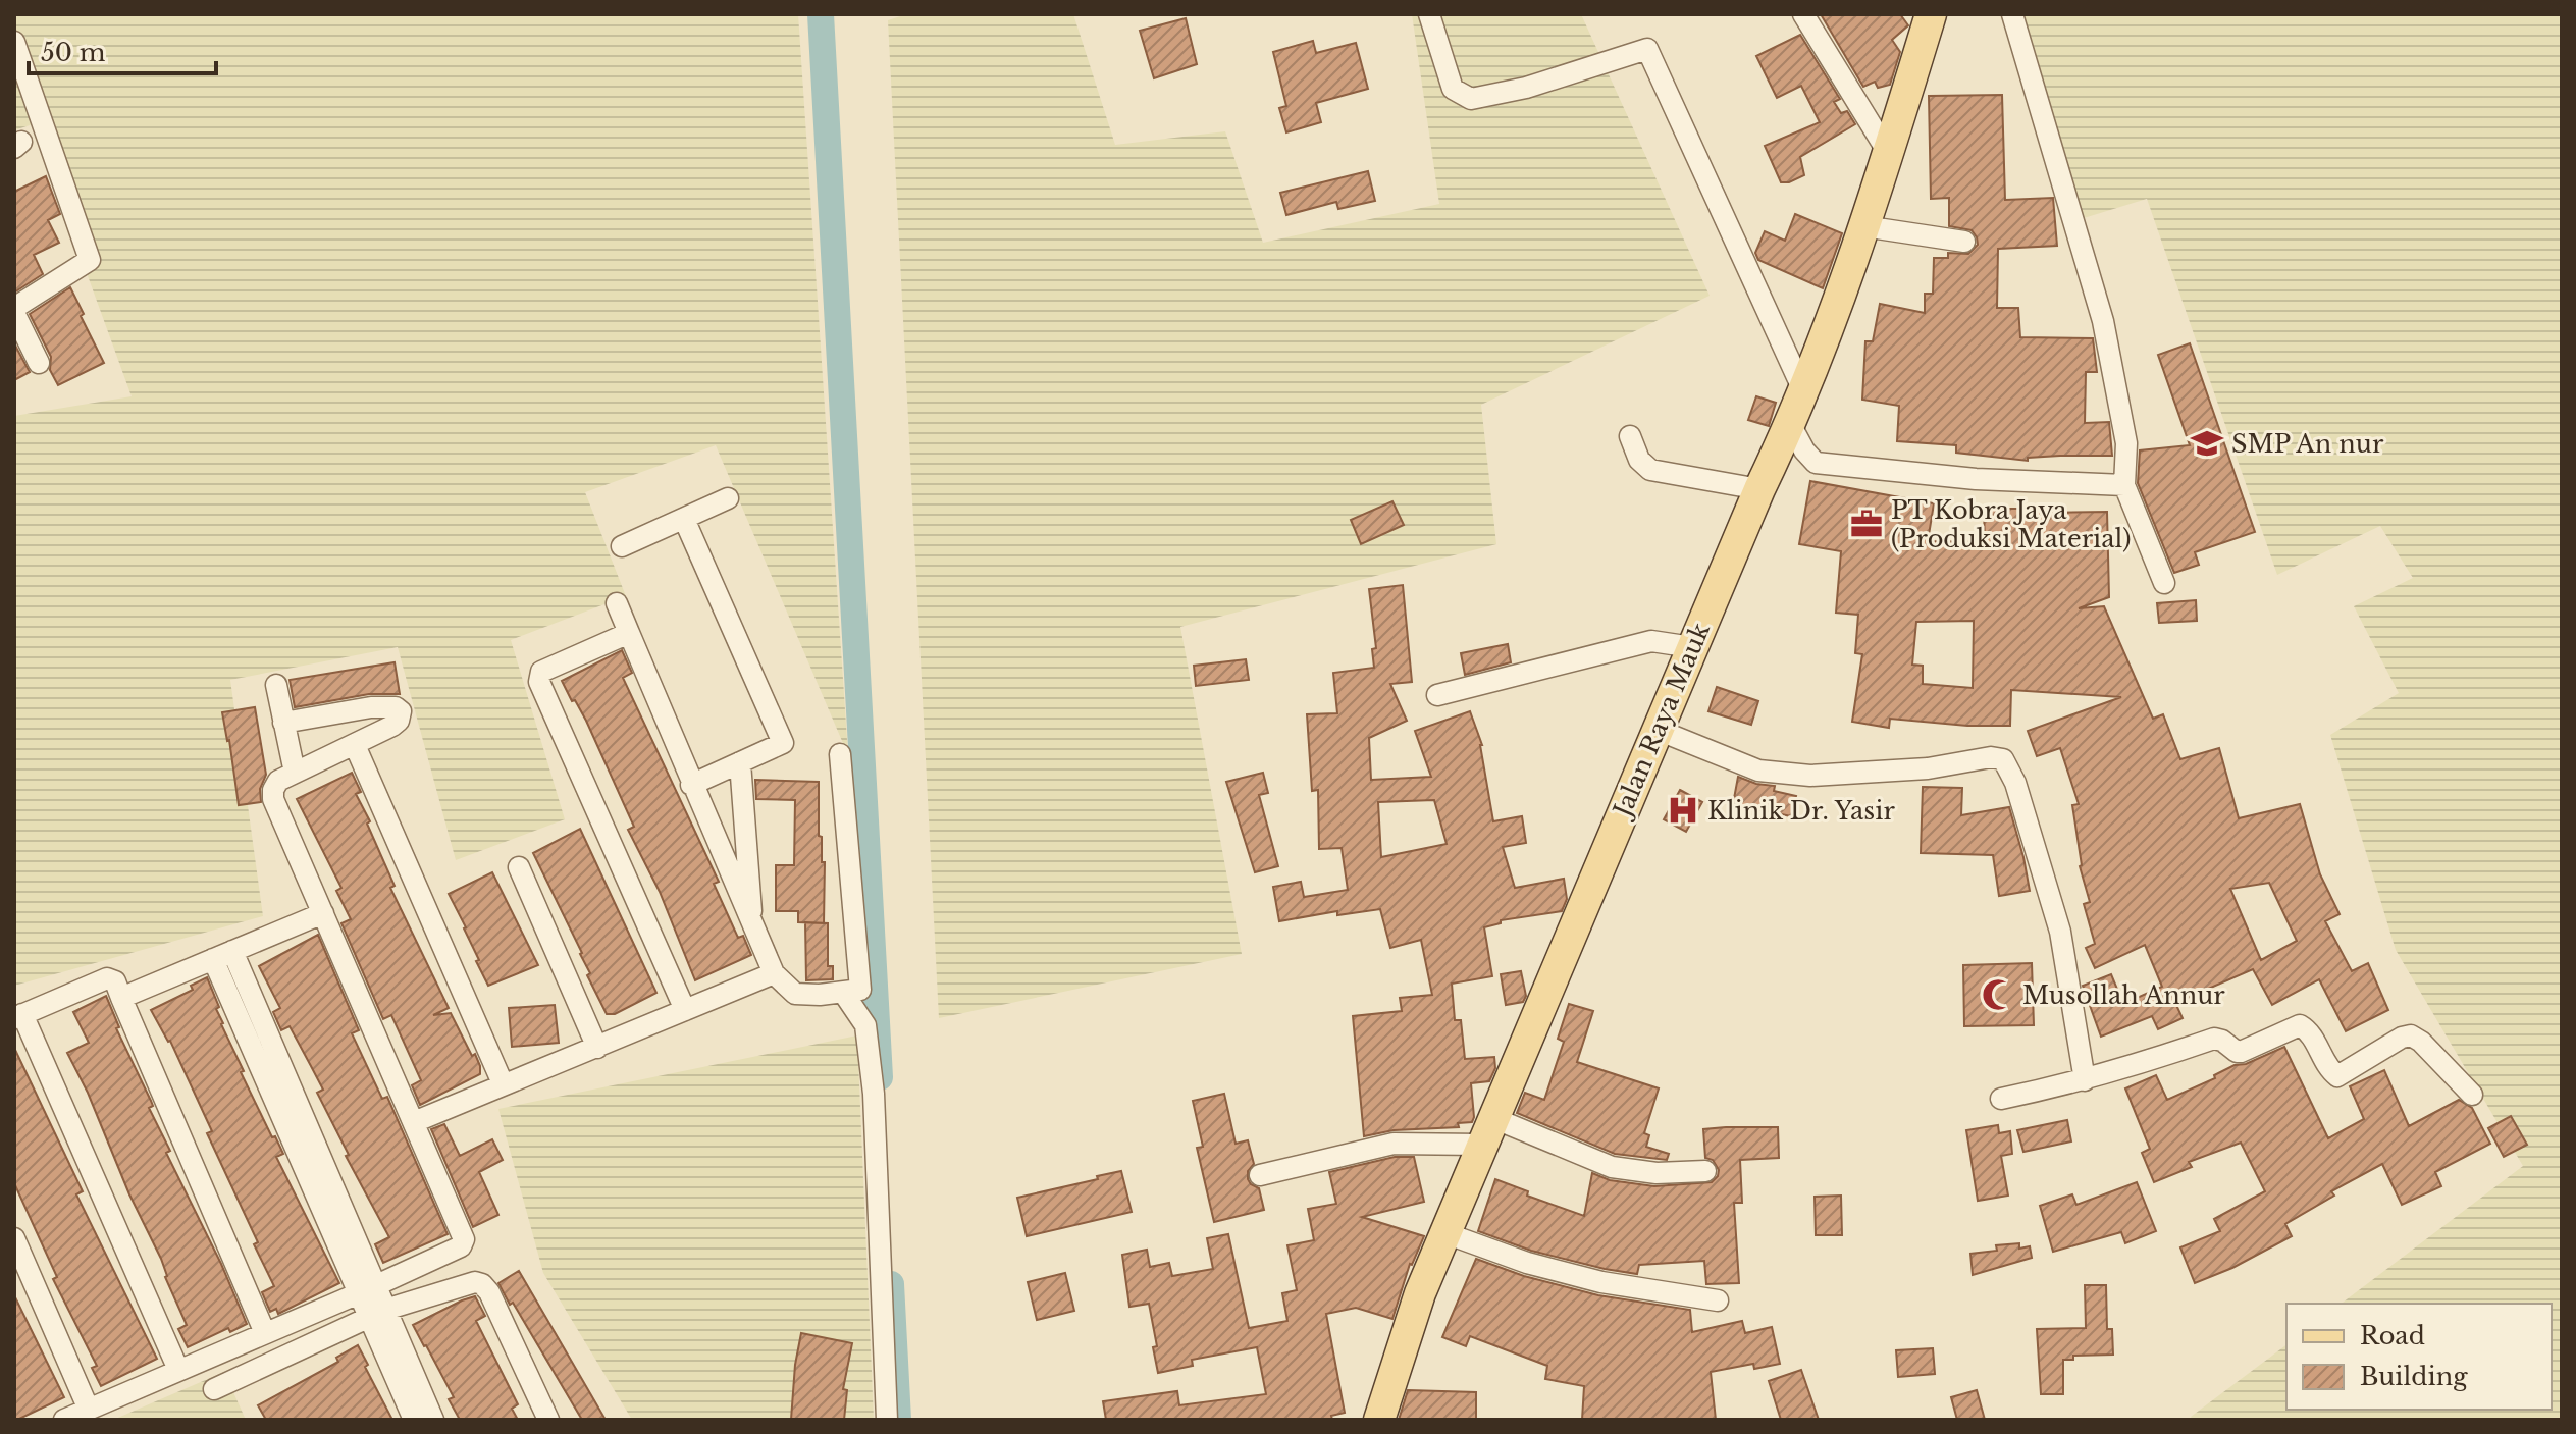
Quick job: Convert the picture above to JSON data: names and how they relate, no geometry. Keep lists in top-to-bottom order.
{
  "streets": {
    "main road": ["Jalan Raya Mauk"]
  },
  "places": {
    "school or university": ["SMP An nur"],
    "office": ["PT Kobra Jaya (Produksi Material)"],
    "hospital": ["Klinik Dr. Yasir"],
    "mosque": ["Musollah Annur"]
  },
  "legend": ["Road", "Building"],
  "scale_bar": "50 m"
}
